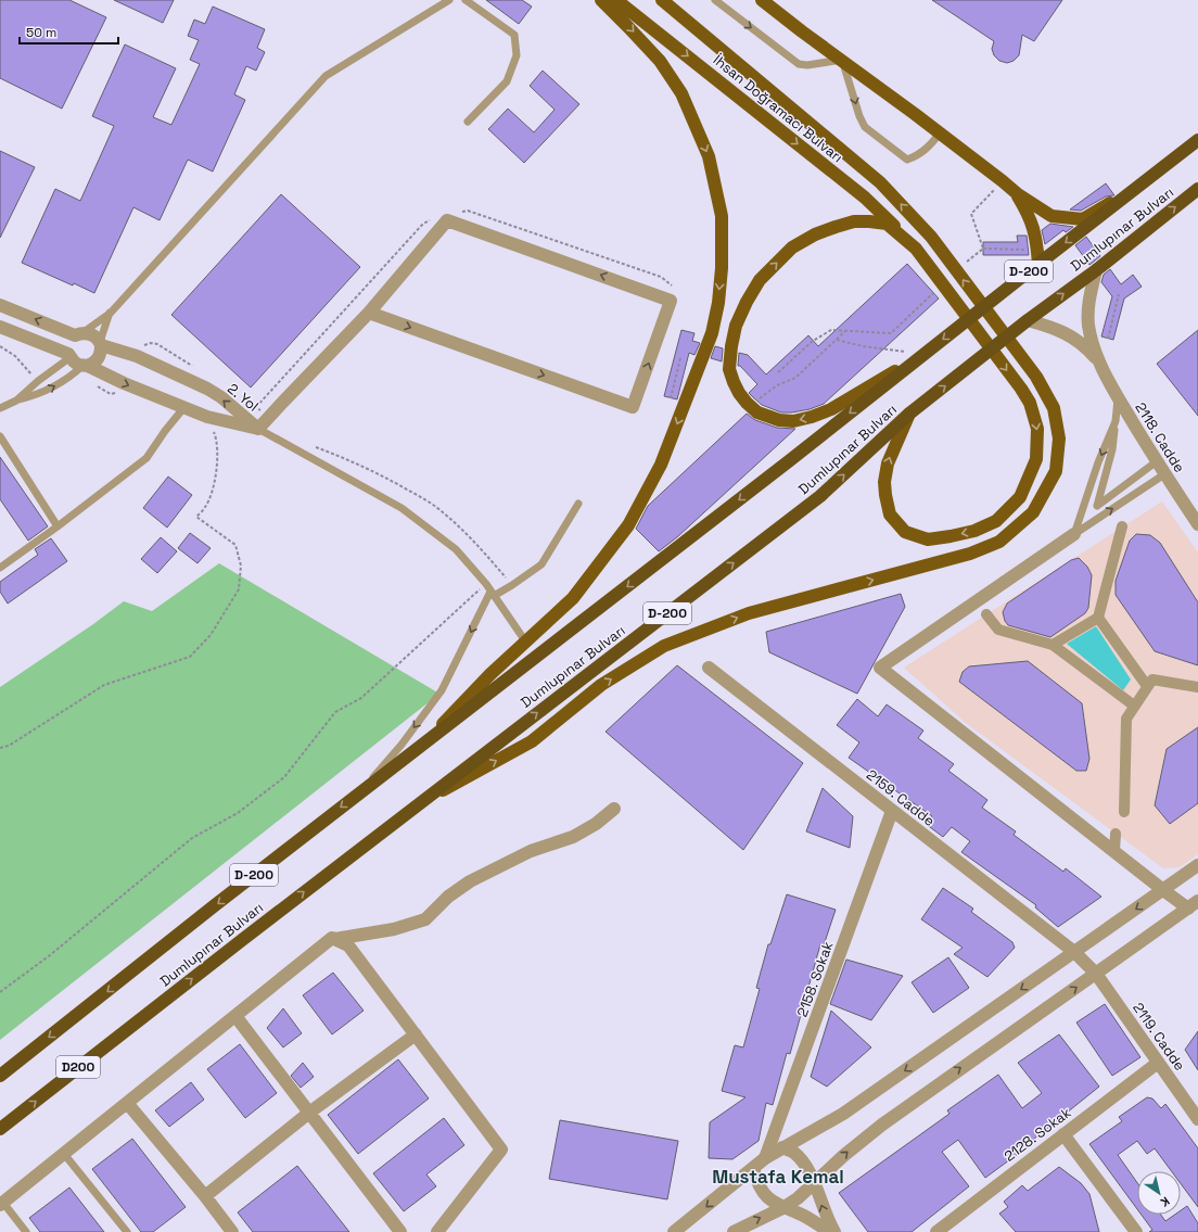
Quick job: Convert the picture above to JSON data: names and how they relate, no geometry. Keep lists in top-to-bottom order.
{
  "streets": {
    "highway": ["Dumlupınar Bulvarı", "D-200", "D200"],
    "main road": ["İhsan Doğramacı Bulvarı"],
    "street": [
      "2. Yol",
      "2118. Cadde",
      "2159. Cadde",
      "2158. Sokak",
      "2119. Cadde",
      "2128. Sokak"
    ]
  },
  "crossings": [
    ["2159. Cadde", "2158. Sokak"],
    ["2159. Cadde", "2119. Cadde"],
    ["2119. Cadde", "2128. Sokak"]
  ],
  "districts": ["Mustafa Kemal"],
  "scale_bar": "50 m",
  "north": "bottom right"
}
